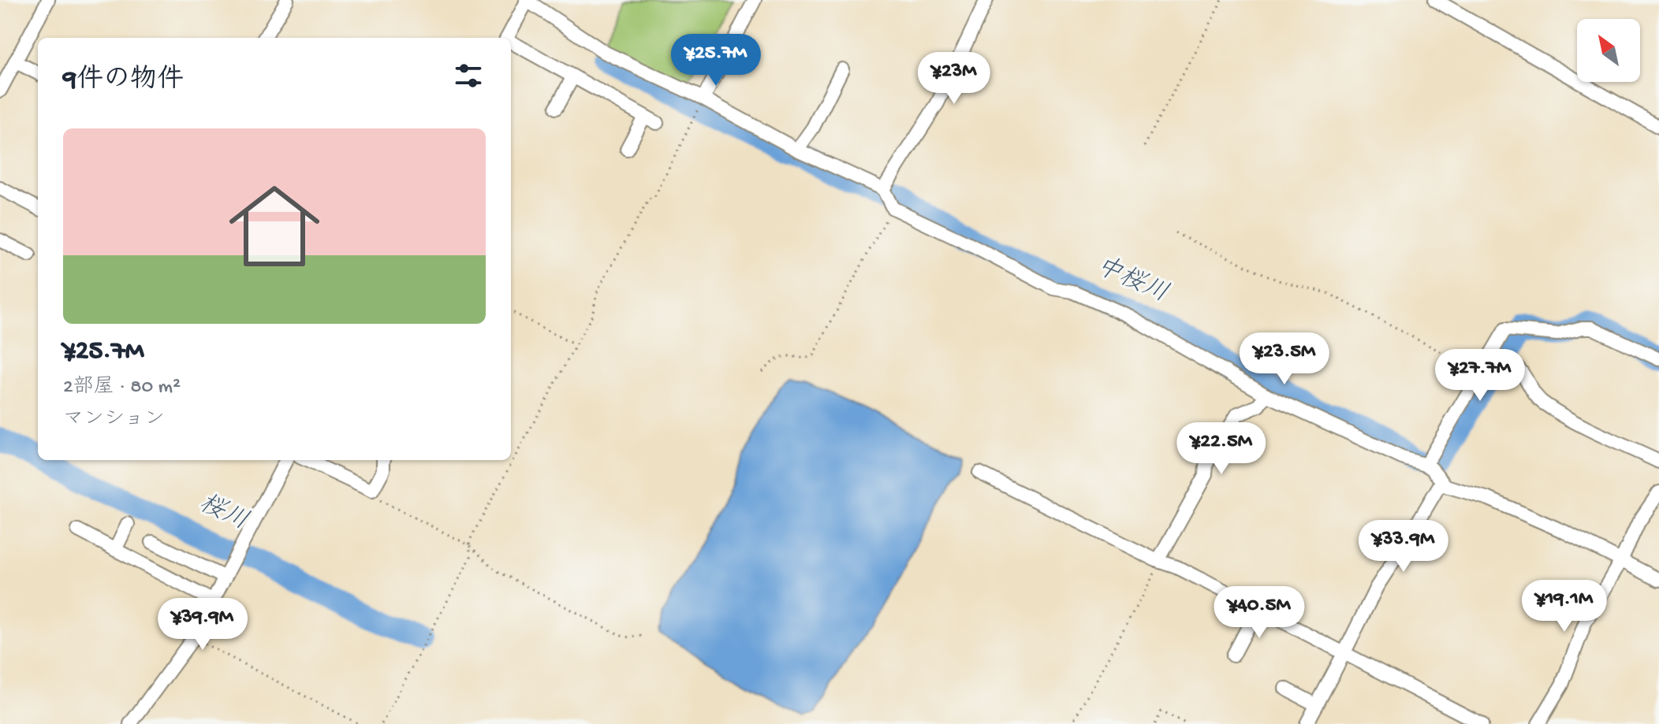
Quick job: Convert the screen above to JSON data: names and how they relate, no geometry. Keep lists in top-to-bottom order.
{
  "water": ["中桜川", "桜川"],
  "north": "top left",
  "page": {
    "price": [
      "¥25.7M",
      "¥23M",
      "¥23.5M",
      "¥27.7M",
      "¥22.5M",
      "¥33.9M",
      "¥19.1M",
      "¥40.5M",
      "¥39.9M"
    ],
    "heading": "9件の物件",
    "list": [
      {
        "name": "¥25.7M",
        "note": "2部屋 · 80 m² · マンション"
      }
    ]
  }
}
